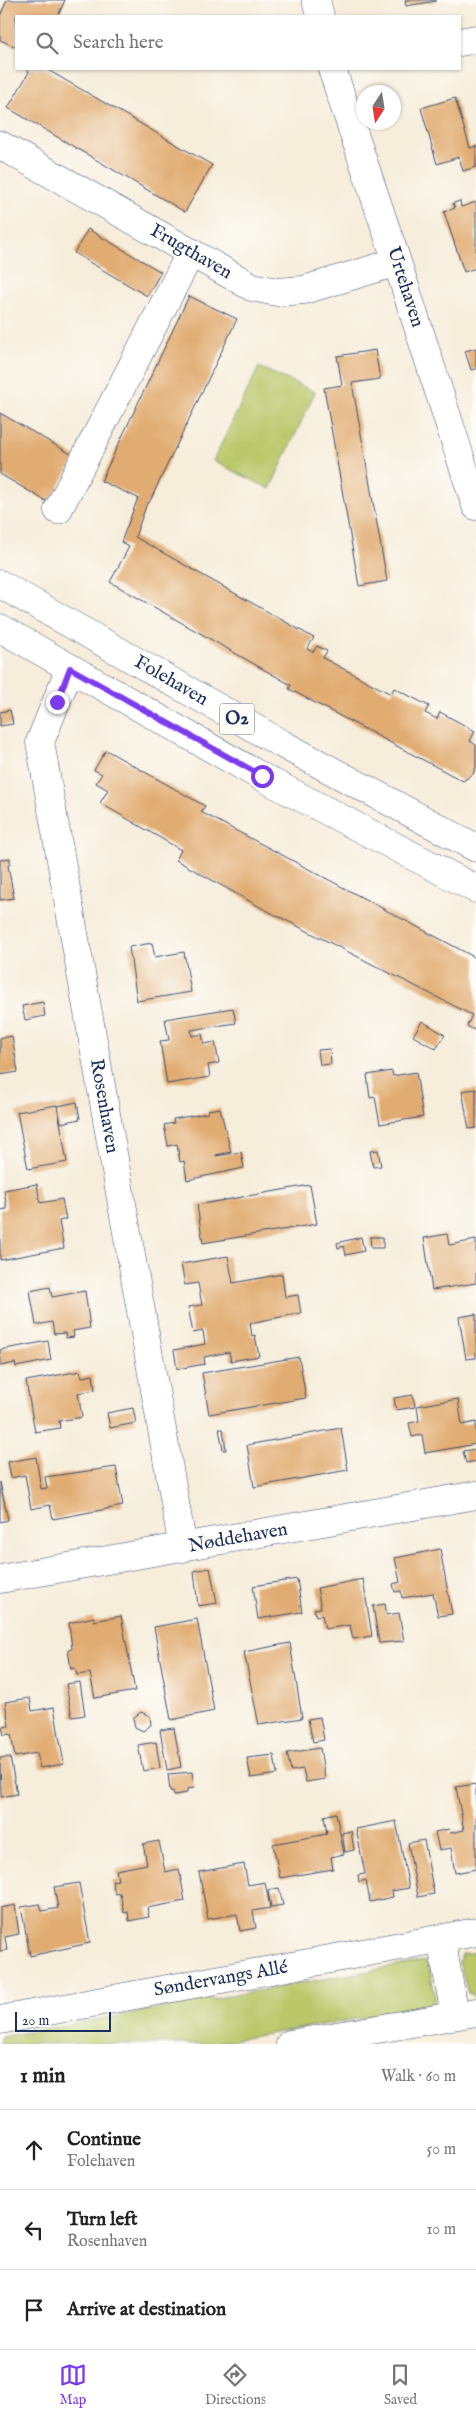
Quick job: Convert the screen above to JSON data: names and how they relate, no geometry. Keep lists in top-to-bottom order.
{
  "streets": {
    "street": [
      "Frugthaven",
      "Urtehaven",
      "Folehaven",
      "O2",
      "Rosenhaven",
      "Nøddehaven",
      "Søndervangs Allé"
    ]
  },
  "crossings": [
    ["Frugthaven", "Urtehaven"],
    ["Folehaven", "Rosenhaven"],
    ["Rosenhaven", "Nøddehaven"]
  ],
  "scale_bar": "20 m",
  "north": "bottom",
  "page": {
    "search": "Search here",
    "scale": "20 m",
    "heading": ["1 min", "Walk · 60 m"],
    "list": [
      ["Continue", "Folehaven", "50 m"],
      ["Turn left", "Rosenhaven", "10 m"],
      "Arrive at destination"
    ],
    "nav": ["Map", "Directions", "Saved"]
  }
}
